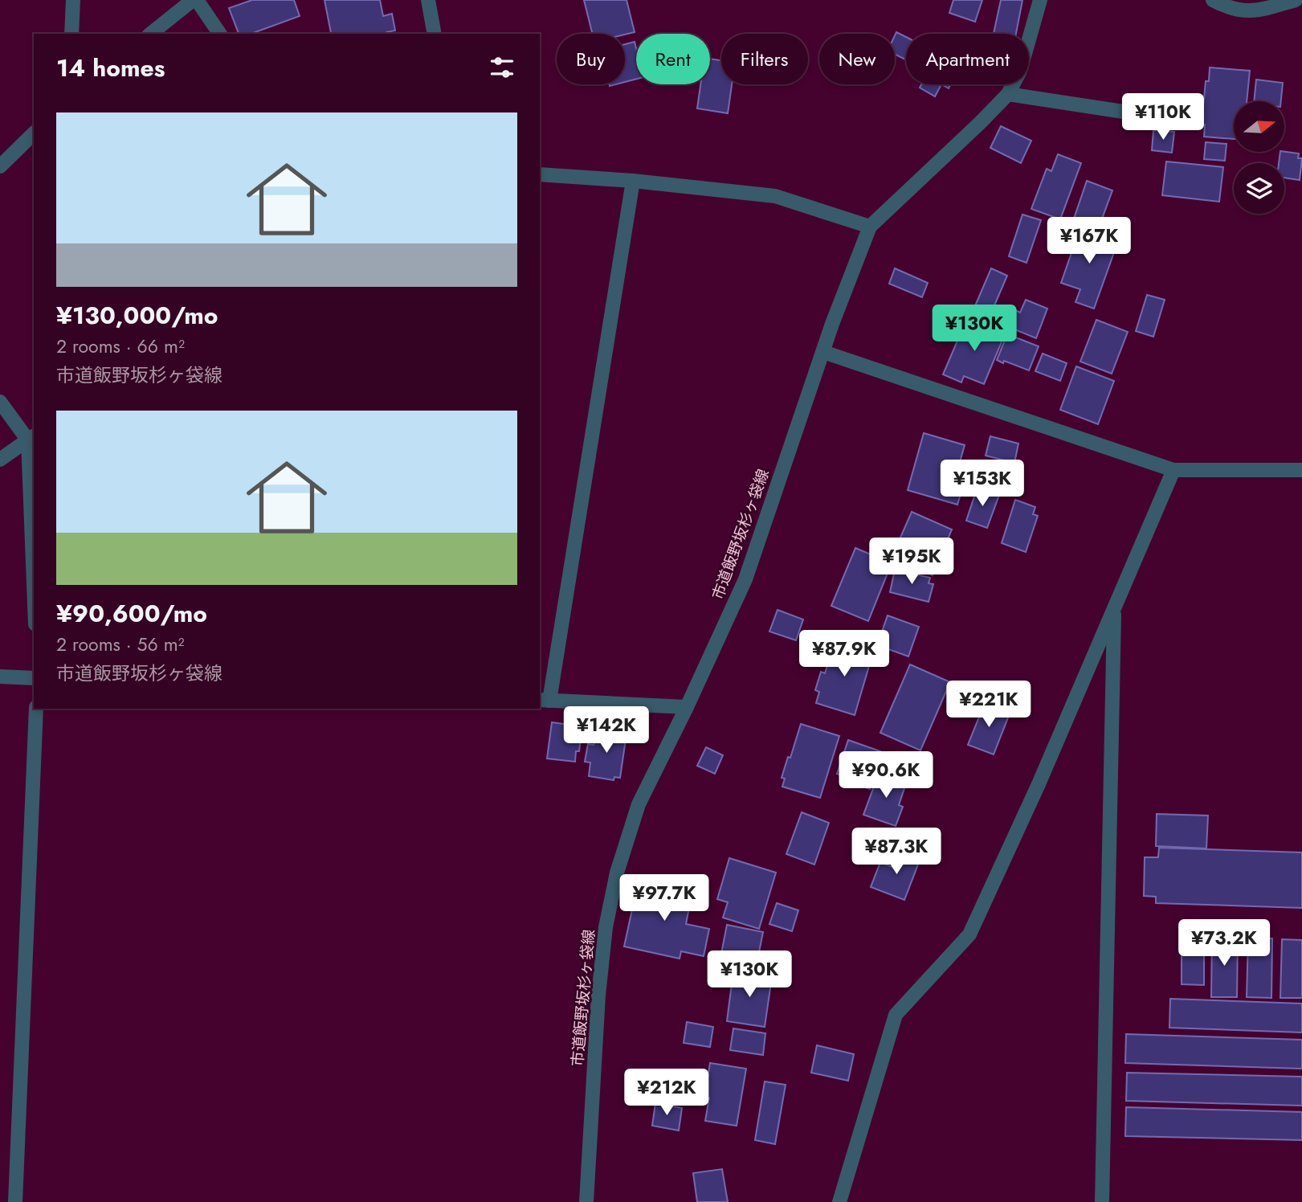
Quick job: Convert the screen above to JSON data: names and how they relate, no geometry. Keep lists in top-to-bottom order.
{
  "streets": {
    "street": ["市道飯野坂杉ヶ袋線"]
  },
  "north": "right",
  "page": {
    "chip": [
      "Buy",
      "Rent",
      "Filters",
      "New",
      "Apartment"
    ],
    "heading": "14 homes",
    "price": [
      "¥110K",
      "¥167K",
      "¥130K",
      "¥153K",
      "¥195K",
      "¥87.9K",
      "¥221K",
      "¥142K",
      "¥90.6K",
      "¥87.3K",
      "¥97.7K",
      "¥73.2K",
      "¥130K",
      "¥212K"
    ],
    "list": [
      {
        "name": "¥130,000/mo",
        "note": "2 rooms · 66 m² · 市道飯野坂杉ヶ袋線"
      },
      {
        "name": "¥90,600/mo",
        "note": "2 rooms · 56 m² · 市道飯野坂杉ヶ袋線"
      }
    ]
  }
}
